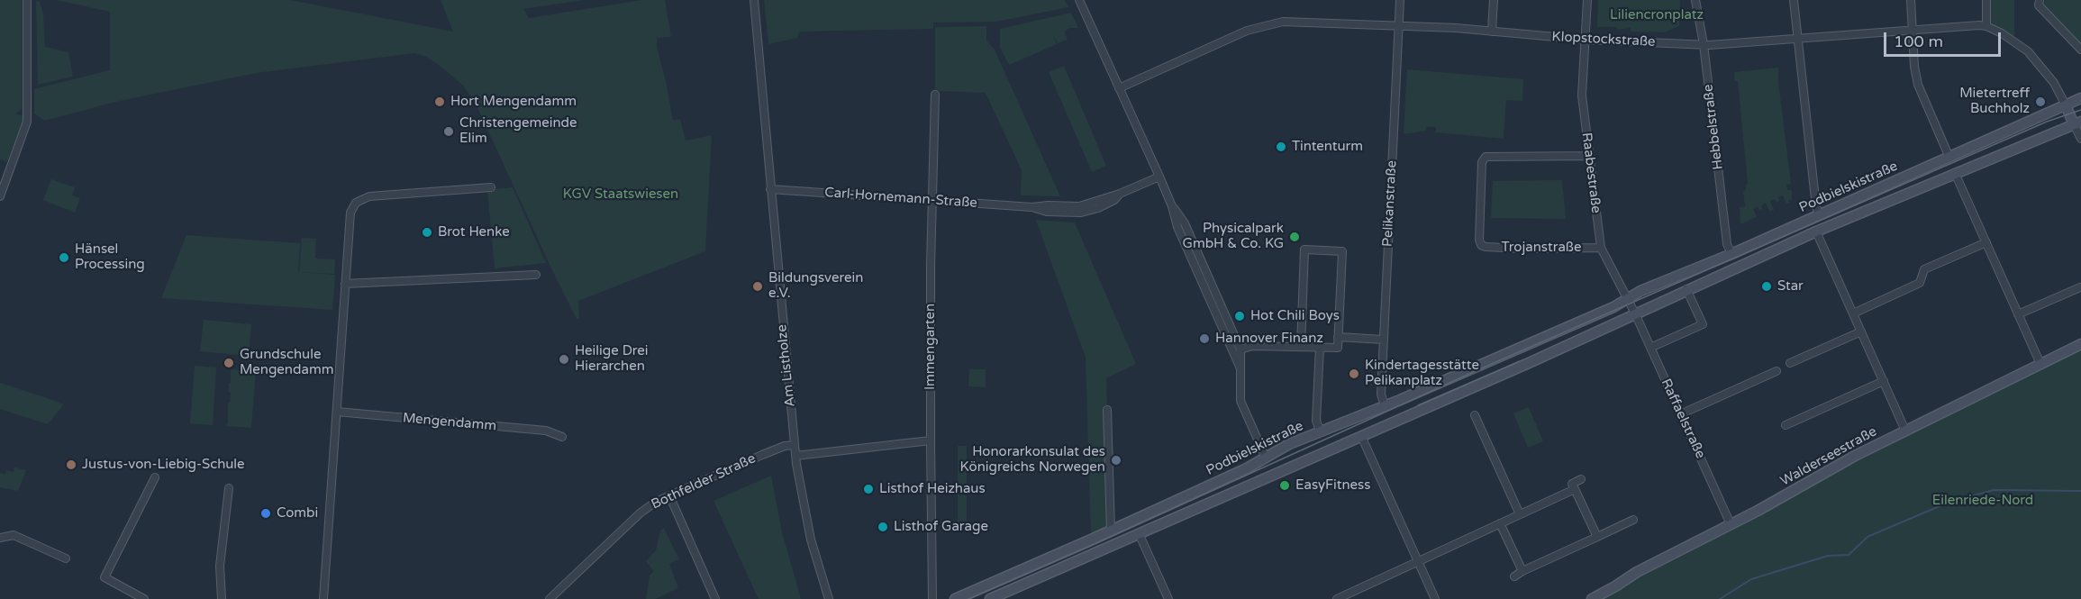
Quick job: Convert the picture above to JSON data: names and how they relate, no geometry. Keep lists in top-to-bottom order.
{
  "streets": {
    "main road": ["Podbielskistraße", "Walderseestraße"],
    "street": [
      "Klopstockstraße",
      "Hebbelstraße",
      "Raabestraße",
      "Carl-Hornemann-Straße",
      "Pelikanstraße",
      "Trojanstraße",
      "Immengarten",
      "Am Listholze",
      "Raffaelstraße",
      "Mengendamm",
      "Bothfelder Straße"
    ]
  },
  "crossings": [
    ["Klopstockstraße", "Hebbelstraße"],
    ["Klopstockstraße", "Raabestraße"],
    ["Klopstockstraße", "Podbielskistraße"],
    ["Klopstockstraße", "Pelikanstraße"],
    ["Hebbelstraße", "Podbielskistraße"],
    ["Raabestraße", "Podbielskistraße"],
    ["Raabestraße", "Trojanstraße"],
    ["Podbielskistraße", "Pelikanstraße"],
    ["Podbielskistraße", "Raffaelstraße"],
    ["Carl-Hornemann-Straße", "Immengarten"],
    ["Carl-Hornemann-Straße", "Am Listholze"],
    ["Am Listholze", "Bothfelder Straße"],
    ["Raffaelstraße", "Walderseestraße"]
  ],
  "parks": ["Liliencronplatz", "KGV Staatswiesen", "Eilenriede-Nord"],
  "places": [
    "Hort Mengendamm",
    "Mietertreff Buchholz",
    "Christengemeinde Elim",
    "Tintenturm",
    "Brot Henke",
    "Physicalpark GmbH & Co. KG",
    "Hänsel Processing",
    "Bildungsverein e.V.",
    "Star",
    "Hot Chili Boys",
    "Hannover Finanz",
    "Heilige Drei Hierarchen",
    "Grundschule Mengendamm",
    "Kindertagesstätte Pelikanplatz",
    "Honorarkonsulat des Königreichs Norwegen",
    "Justus-von-Liebig-Schule",
    "EasyFitness",
    "Listhof Heizhaus",
    "Combi",
    "Listhof Garage"
  ],
  "scale_bar": "100 m"
}
